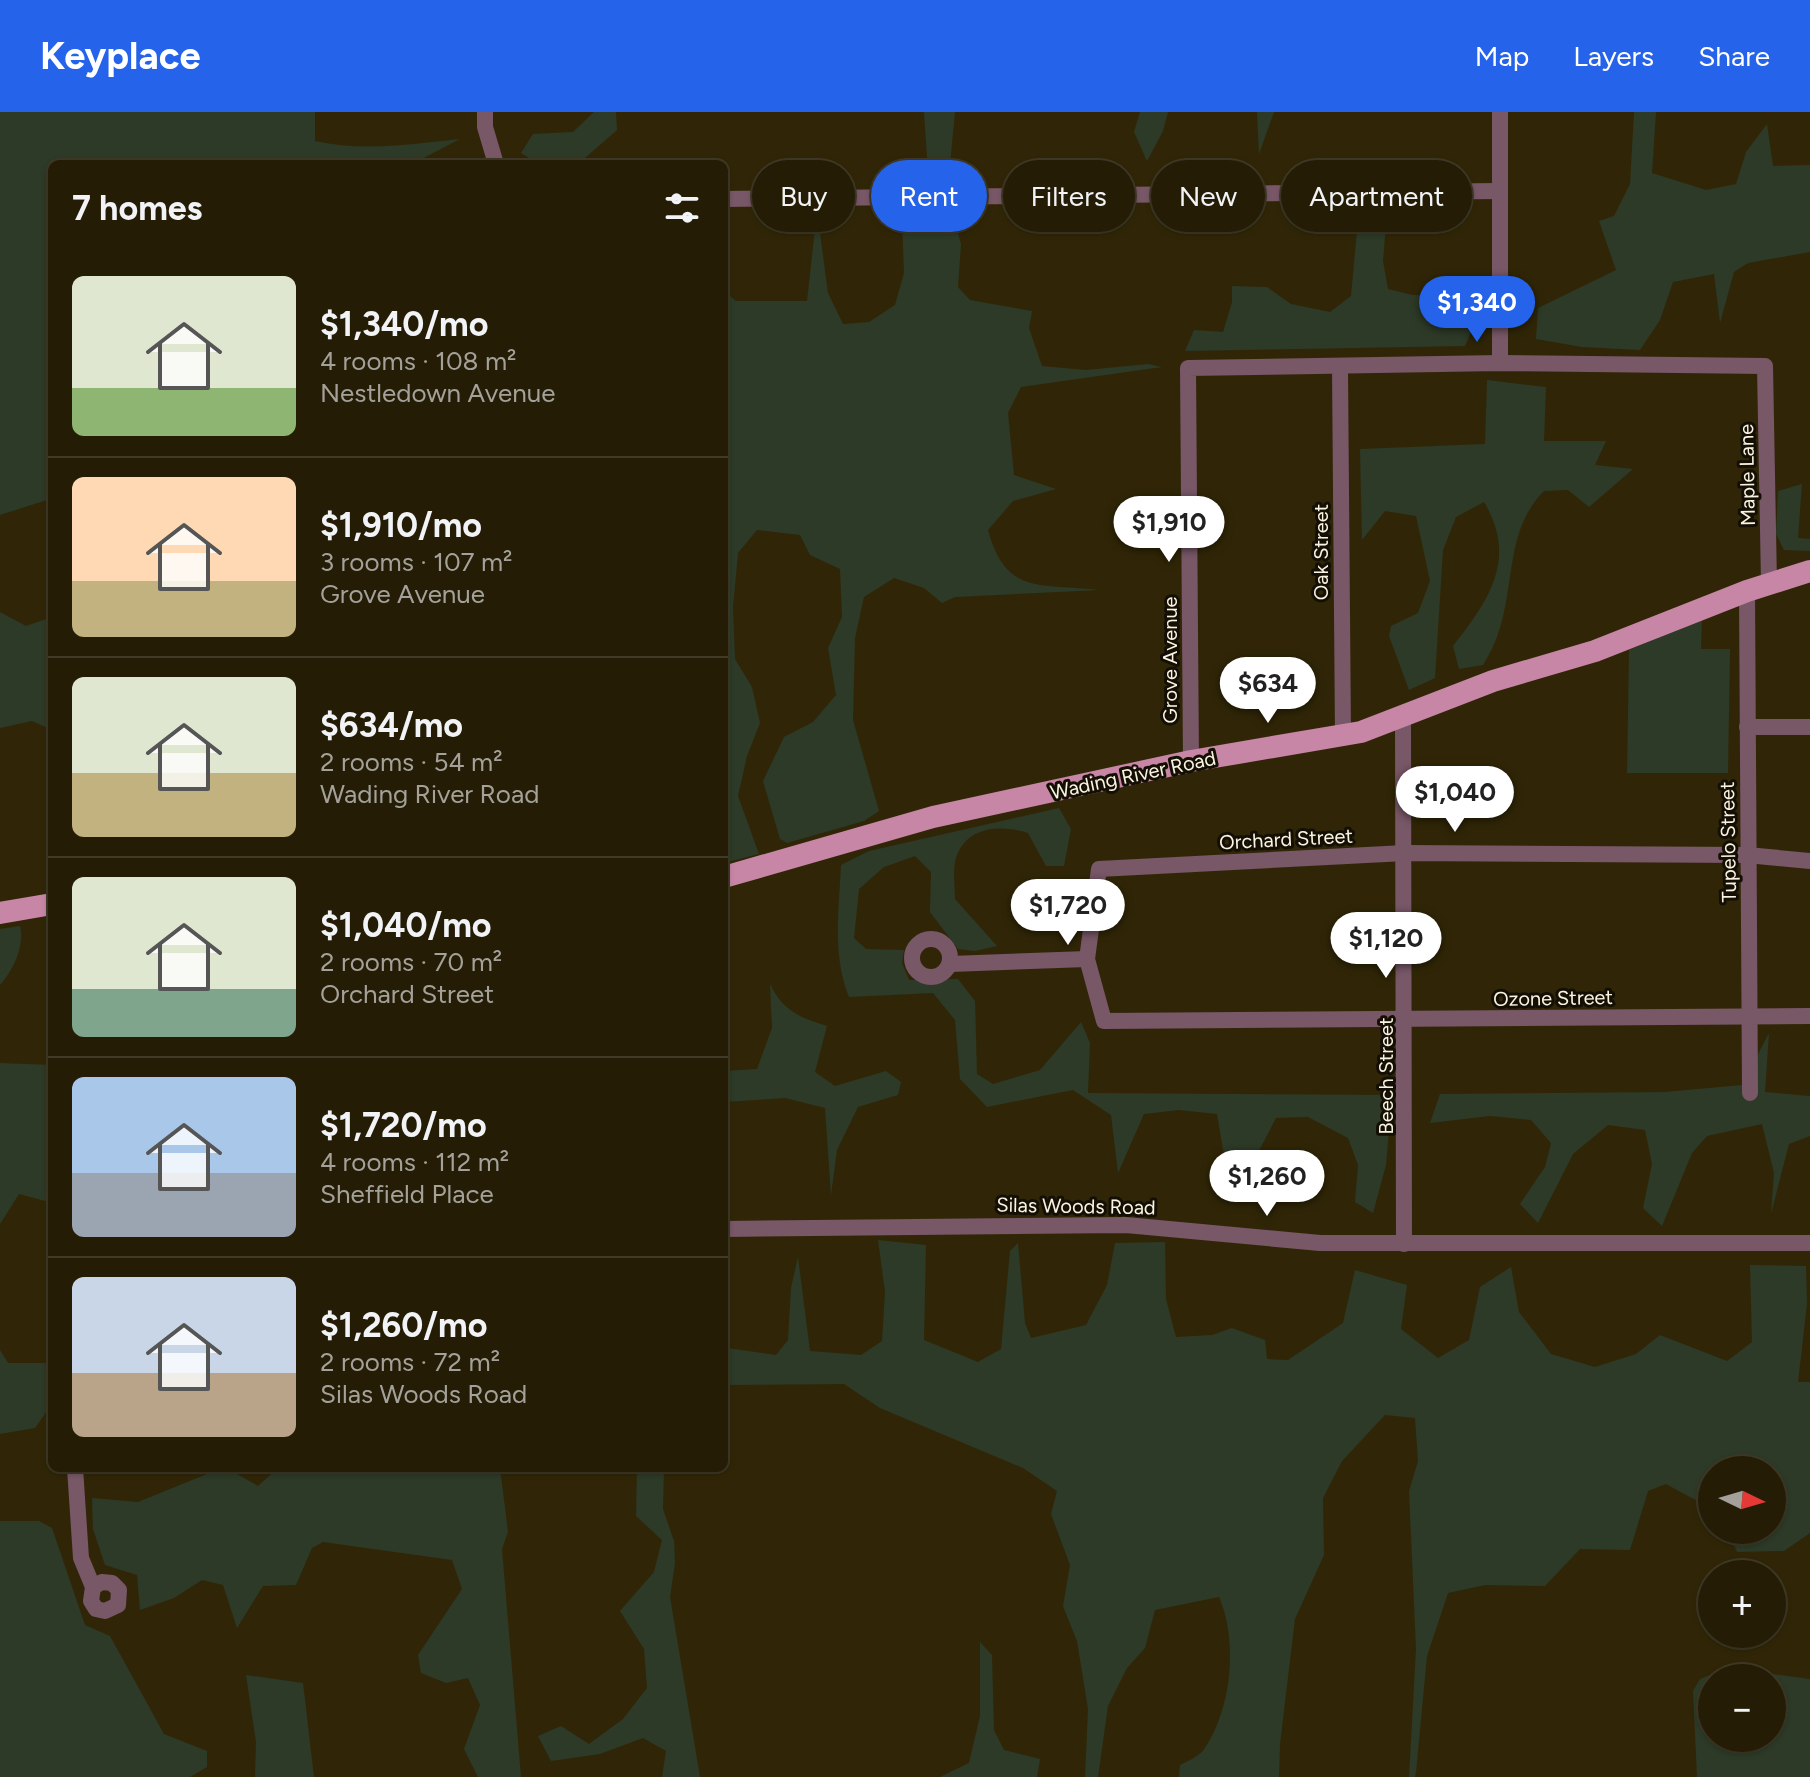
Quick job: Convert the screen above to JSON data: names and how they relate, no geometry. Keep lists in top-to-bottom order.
{
  "streets": {
    "main road": ["Wading River Road"],
    "street": [
      "Maple Lane",
      "Oak Street",
      "Grove Avenue",
      "Orchard Street",
      "Tupelo Street",
      "Ozone Street",
      "Beech Street",
      "Silas Woods Road"
    ]
  },
  "crossings": [
    ["Maple Lane", "Wading River Road"],
    ["Maple Lane", "Tupelo Street"],
    ["Oak Street", "Grove Avenue"],
    ["Oak Street", "Wading River Road"],
    ["Grove Avenue", "Wading River Road"],
    ["Wading River Road", "Tupelo Street"],
    ["Wading River Road", "Beech Street"],
    ["Orchard Street", "Tupelo Street"],
    ["Orchard Street", "Ozone Street"],
    ["Orchard Street", "Beech Street"],
    ["Tupelo Street", "Ozone Street"],
    ["Ozone Street", "Beech Street"],
    ["Beech Street", "Silas Woods Road"]
  ],
  "north": "right",
  "page": {
    "header": "Keyplace",
    "nav": ["Map", "Layers", "Share"],
    "chip": [
      "Buy",
      "Rent",
      "Filters",
      "New",
      "Apartment"
    ],
    "heading": "7 homes",
    "list": [
      {
        "name": "$1,340/mo",
        "note": "4 rooms · 108 m² · Nestledown Avenue"
      },
      {
        "name": "$1,910/mo",
        "note": "3 rooms · 107 m² · Grove Avenue"
      },
      {
        "name": "$634/mo",
        "note": "2 rooms · 54 m² · Wading River Road"
      },
      {
        "name": "$1,040/mo",
        "note": "2 rooms · 70 m² · Orchard Street"
      },
      {
        "name": "$1,720/mo",
        "note": "4 rooms · 112 m² · Sheffield Place"
      },
      {
        "name": "$1,260/mo",
        "note": "2 rooms · 72 m² · Silas Woods Road"
      }
    ],
    "price": [
      "$1,340",
      "$1,910",
      "$634",
      "$1,040",
      "$1,720",
      "$1,120",
      "$1,260"
    ],
    "map_buttons": ["+", "−"]
  }
}
